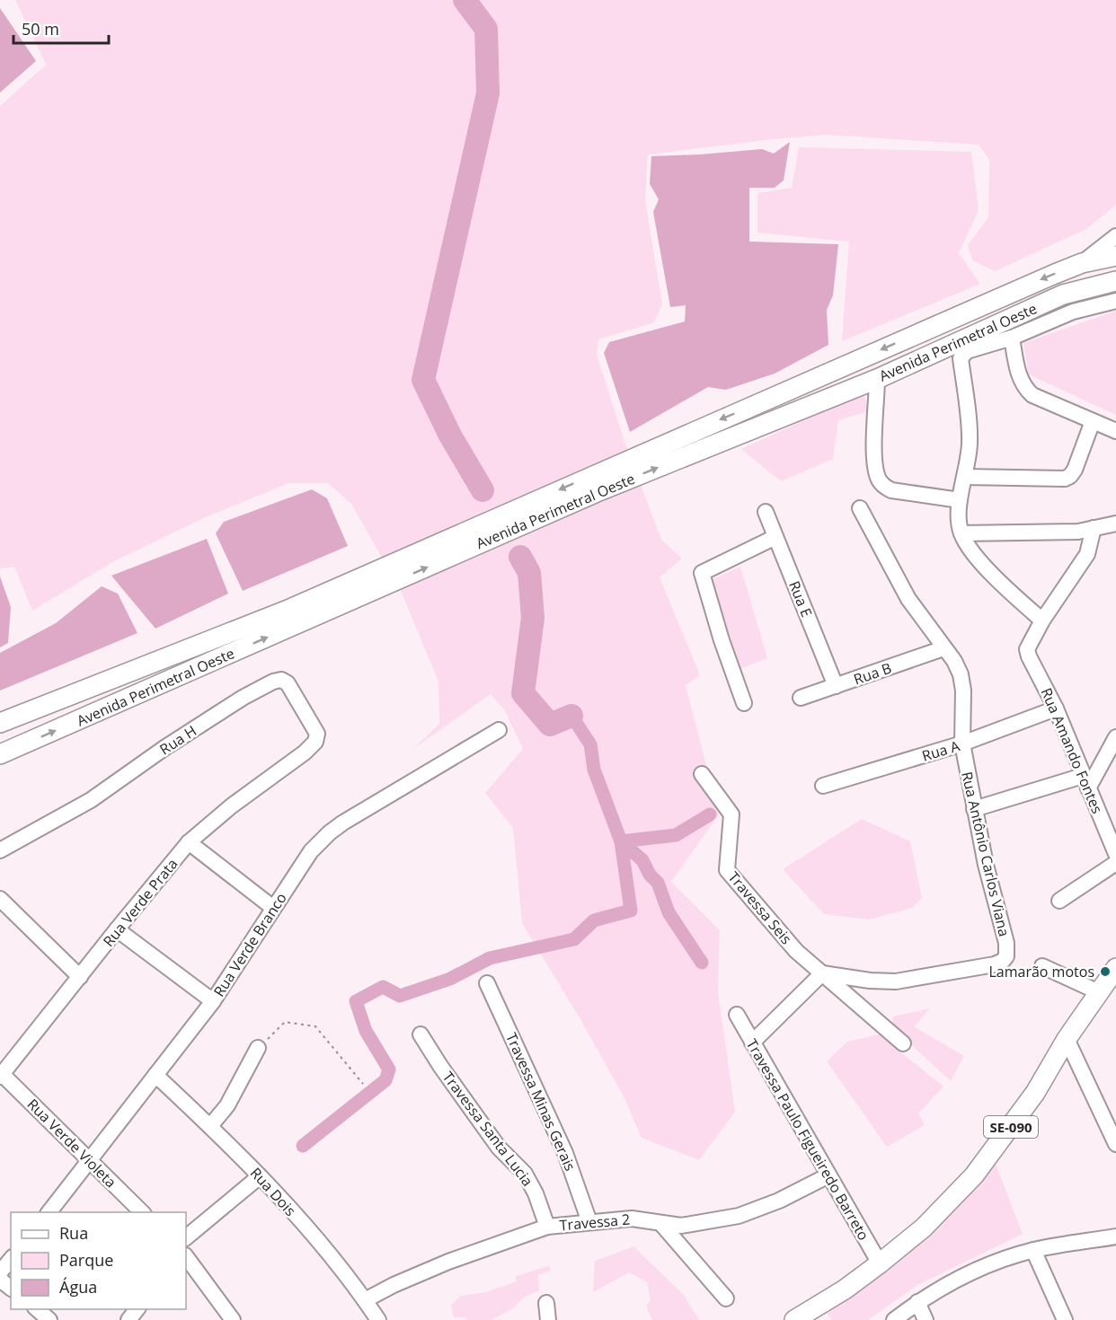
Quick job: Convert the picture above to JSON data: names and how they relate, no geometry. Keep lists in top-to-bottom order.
{
  "streets": {
    "main road": ["Avenida Perimetral Oeste", "SE-090"],
    "street": [
      "Rua E",
      "Rua B",
      "Rua H",
      "Rua A",
      "Rua Amando Fontes",
      "Rua Antônio Carlos Viana",
      "Rua Verde Prata",
      "Travessa Seis",
      "Rua Verde Branco",
      "Travessa Minas Gerais",
      "Travessa Santa Lucia",
      "Travessa Paulo Figueiredo Barreto",
      "Rua Verde Violeta",
      "Rua Dois",
      "Travessa 2"
    ]
  },
  "crossings": [
    ["Rua E", "Rua B"],
    ["Rua B", "Rua Antônio Carlos Viana"],
    ["Rua H", "Rua Verde Prata"],
    ["Rua A", "Rua Amando Fontes"],
    ["Rua A", "Rua Antônio Carlos Viana"],
    ["Rua Antônio Carlos Viana", "Travessa Seis"],
    ["Rua Verde Prata", "Rua Verde Violeta"],
    ["Rua Verde Branco", "Rua Verde Violeta"],
    ["Rua Verde Branco", "Rua Dois"],
    ["Travessa Minas Gerais", "Travessa 2"],
    ["SE-090", "Travessa Paulo Figueiredo Barreto"],
    ["Travessa Santa Lucia", "Travessa 2"],
    ["Travessa Paulo Figueiredo Barreto", "Travessa 2"],
    ["Rua Dois", "Travessa 2"]
  ],
  "places": ["Lamarão motos"],
  "legend": ["Rua", "Parque", "Água"],
  "scale_bar": "50 m"
}
